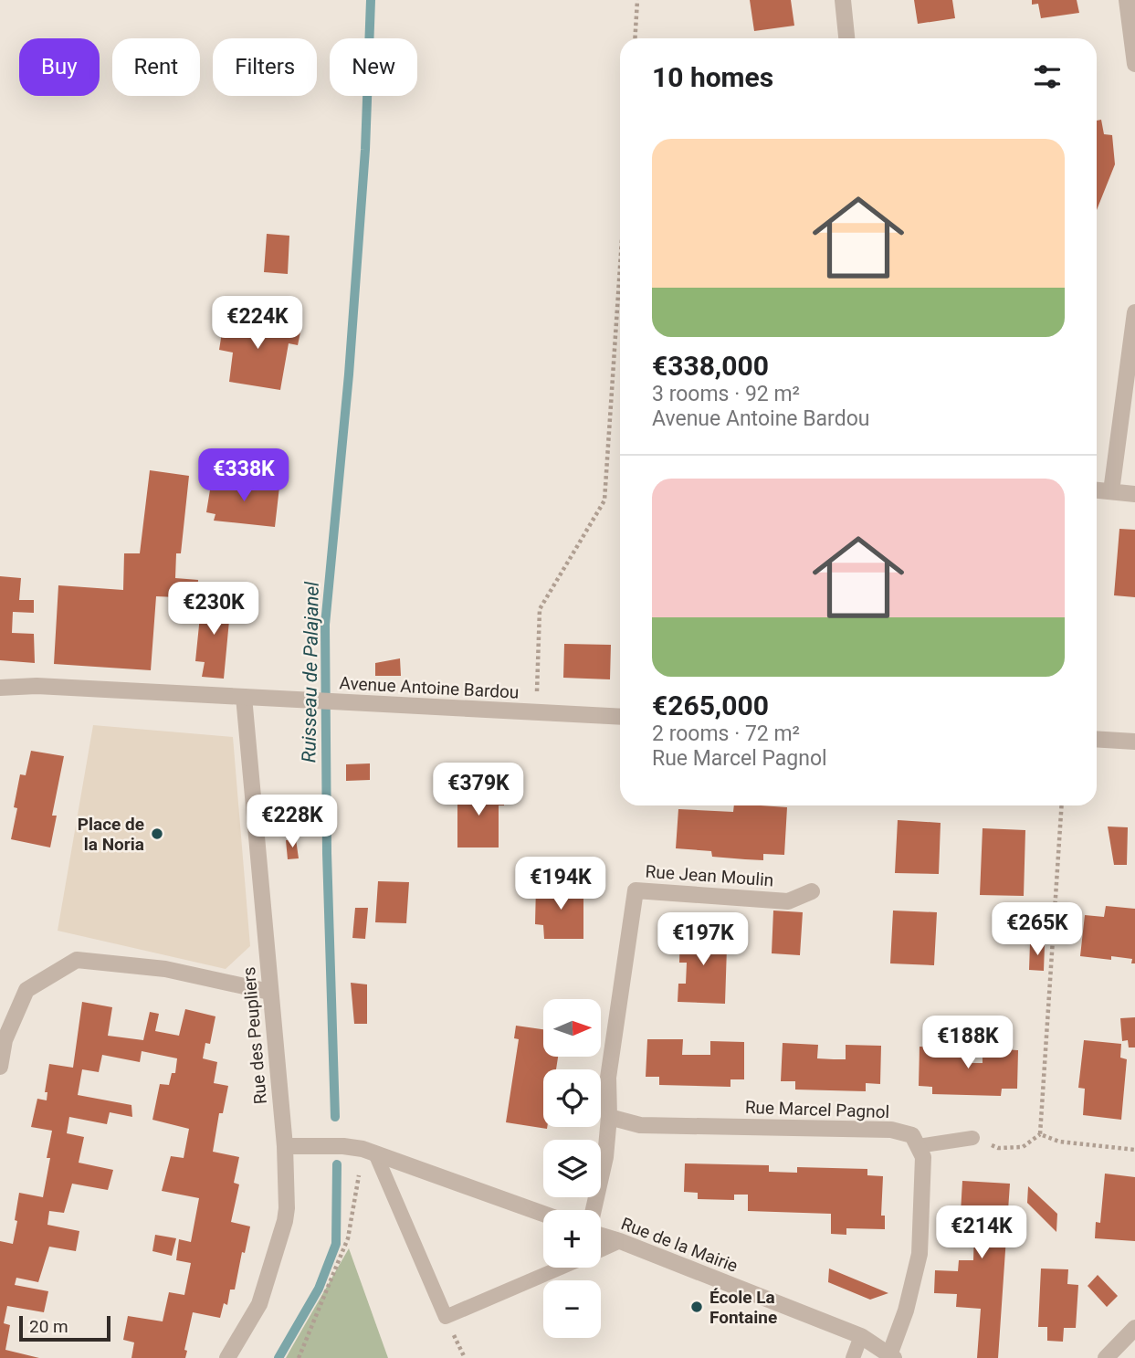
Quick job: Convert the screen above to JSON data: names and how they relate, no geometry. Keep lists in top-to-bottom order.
{
  "streets": {
    "street": [
      "Avenue Antoine Bardou",
      "Rue Jean Moulin",
      "Rue des Peupliers",
      "Rue Marcel Pagnol",
      "Rue de la Mairie"
    ]
  },
  "crossings": [
    ["Avenue Antoine Bardou", "Rue des Peupliers"],
    ["Rue Jean Moulin", "Rue Marcel Pagnol"]
  ],
  "water": ["Ruisseau de Palajanel"],
  "places": ["Place de la Noria", "École La Fontaine"],
  "scale_bar": "20 m",
  "north": "right",
  "page": {
    "chip": [
      "Buy",
      "Rent",
      "Filters",
      "New"
    ],
    "heading": "10 homes",
    "list": [
      {
        "name": "€338,000",
        "note": "3 rooms · 92 m² · Avenue Antoine Bardou"
      },
      {
        "name": "€265,000",
        "note": "2 rooms · 72 m² · Rue Marcel Pagnol"
      }
    ],
    "price": [
      "€224K",
      "€338K",
      "€230K",
      "€379K",
      "€228K",
      "€194K",
      "€265K",
      "€197K",
      "€188K",
      "€214K"
    ],
    "map_buttons": ["+", "−"],
    "scale": "20 m"
  }
}
